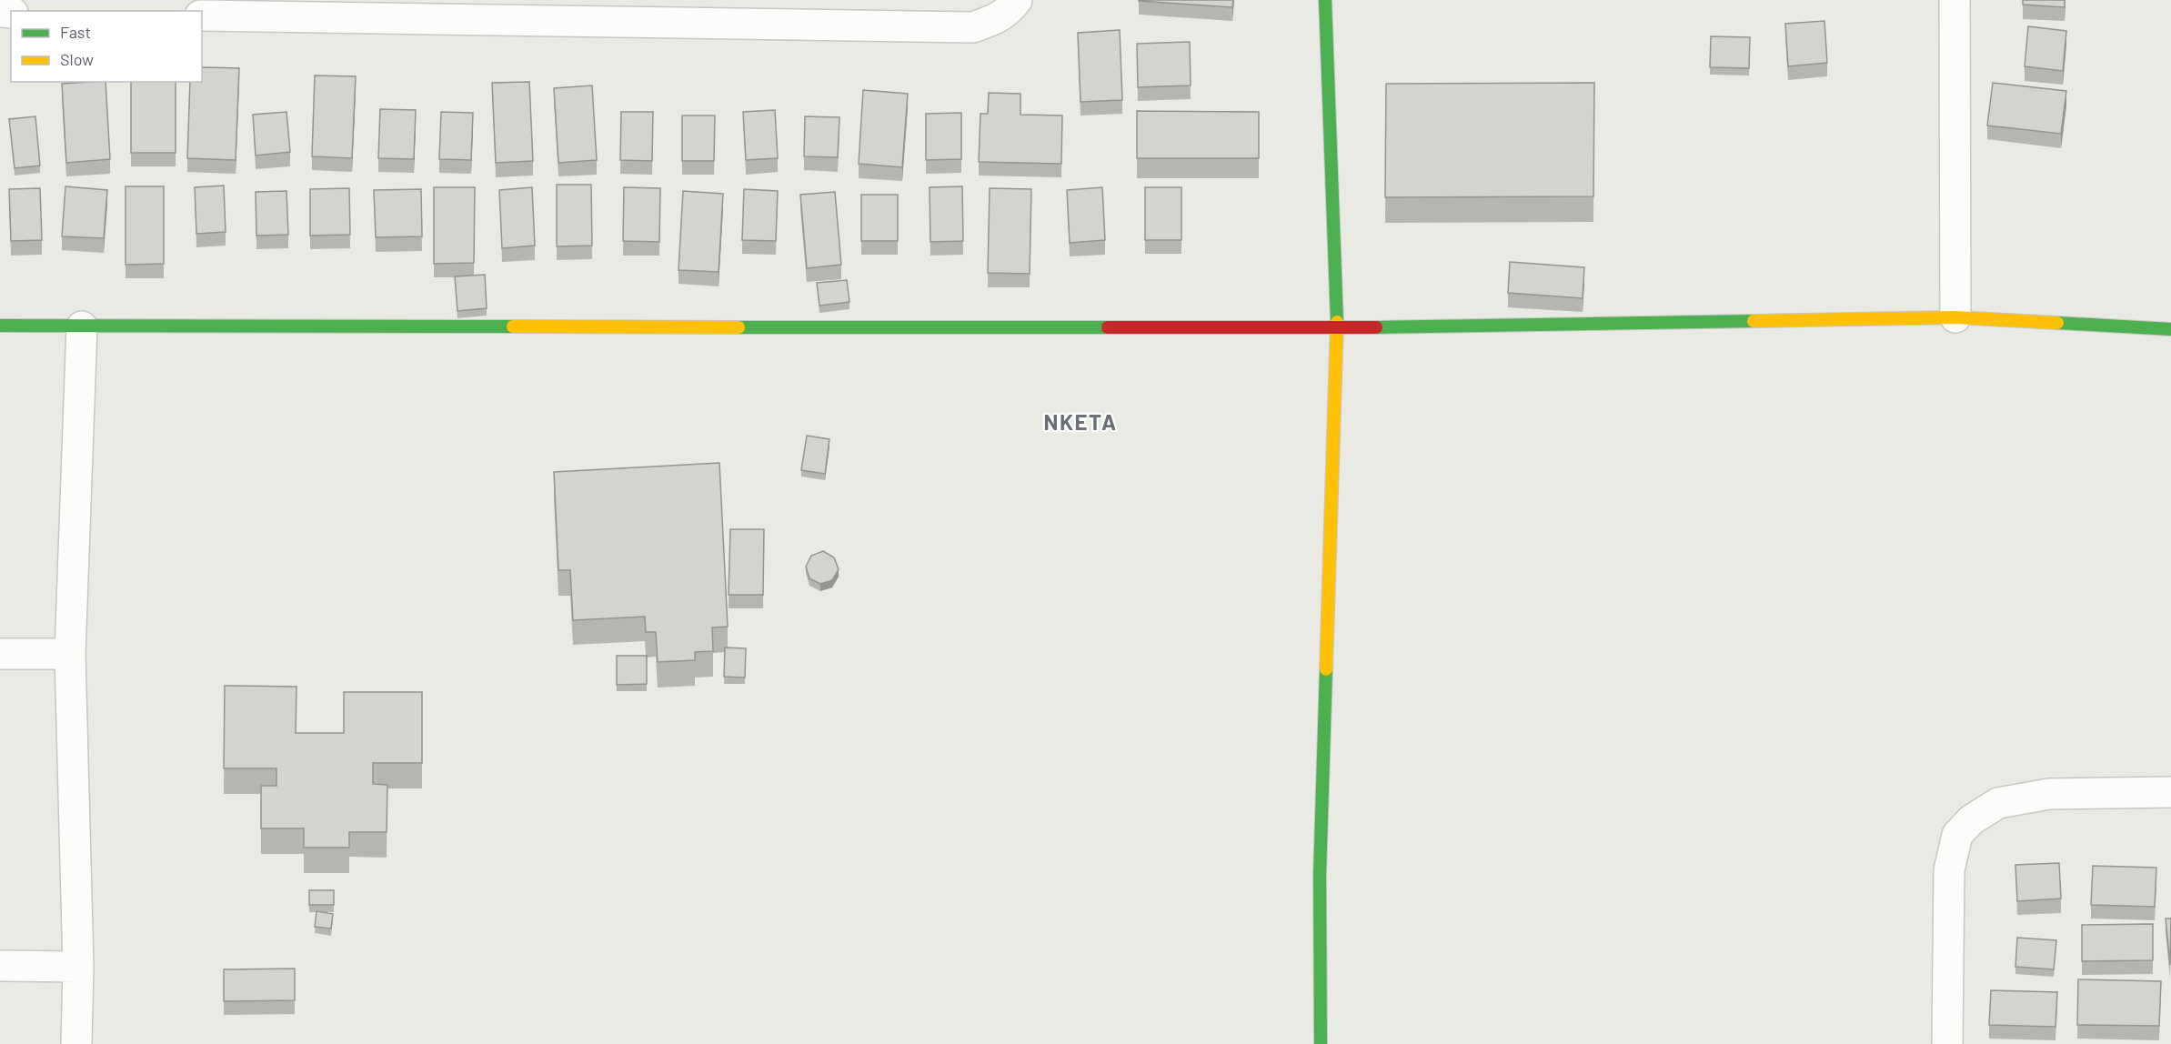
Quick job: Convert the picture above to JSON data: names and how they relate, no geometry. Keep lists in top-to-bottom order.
{
  "districts": ["NKETA"],
  "legend": ["Fast", "Slow"]
}
